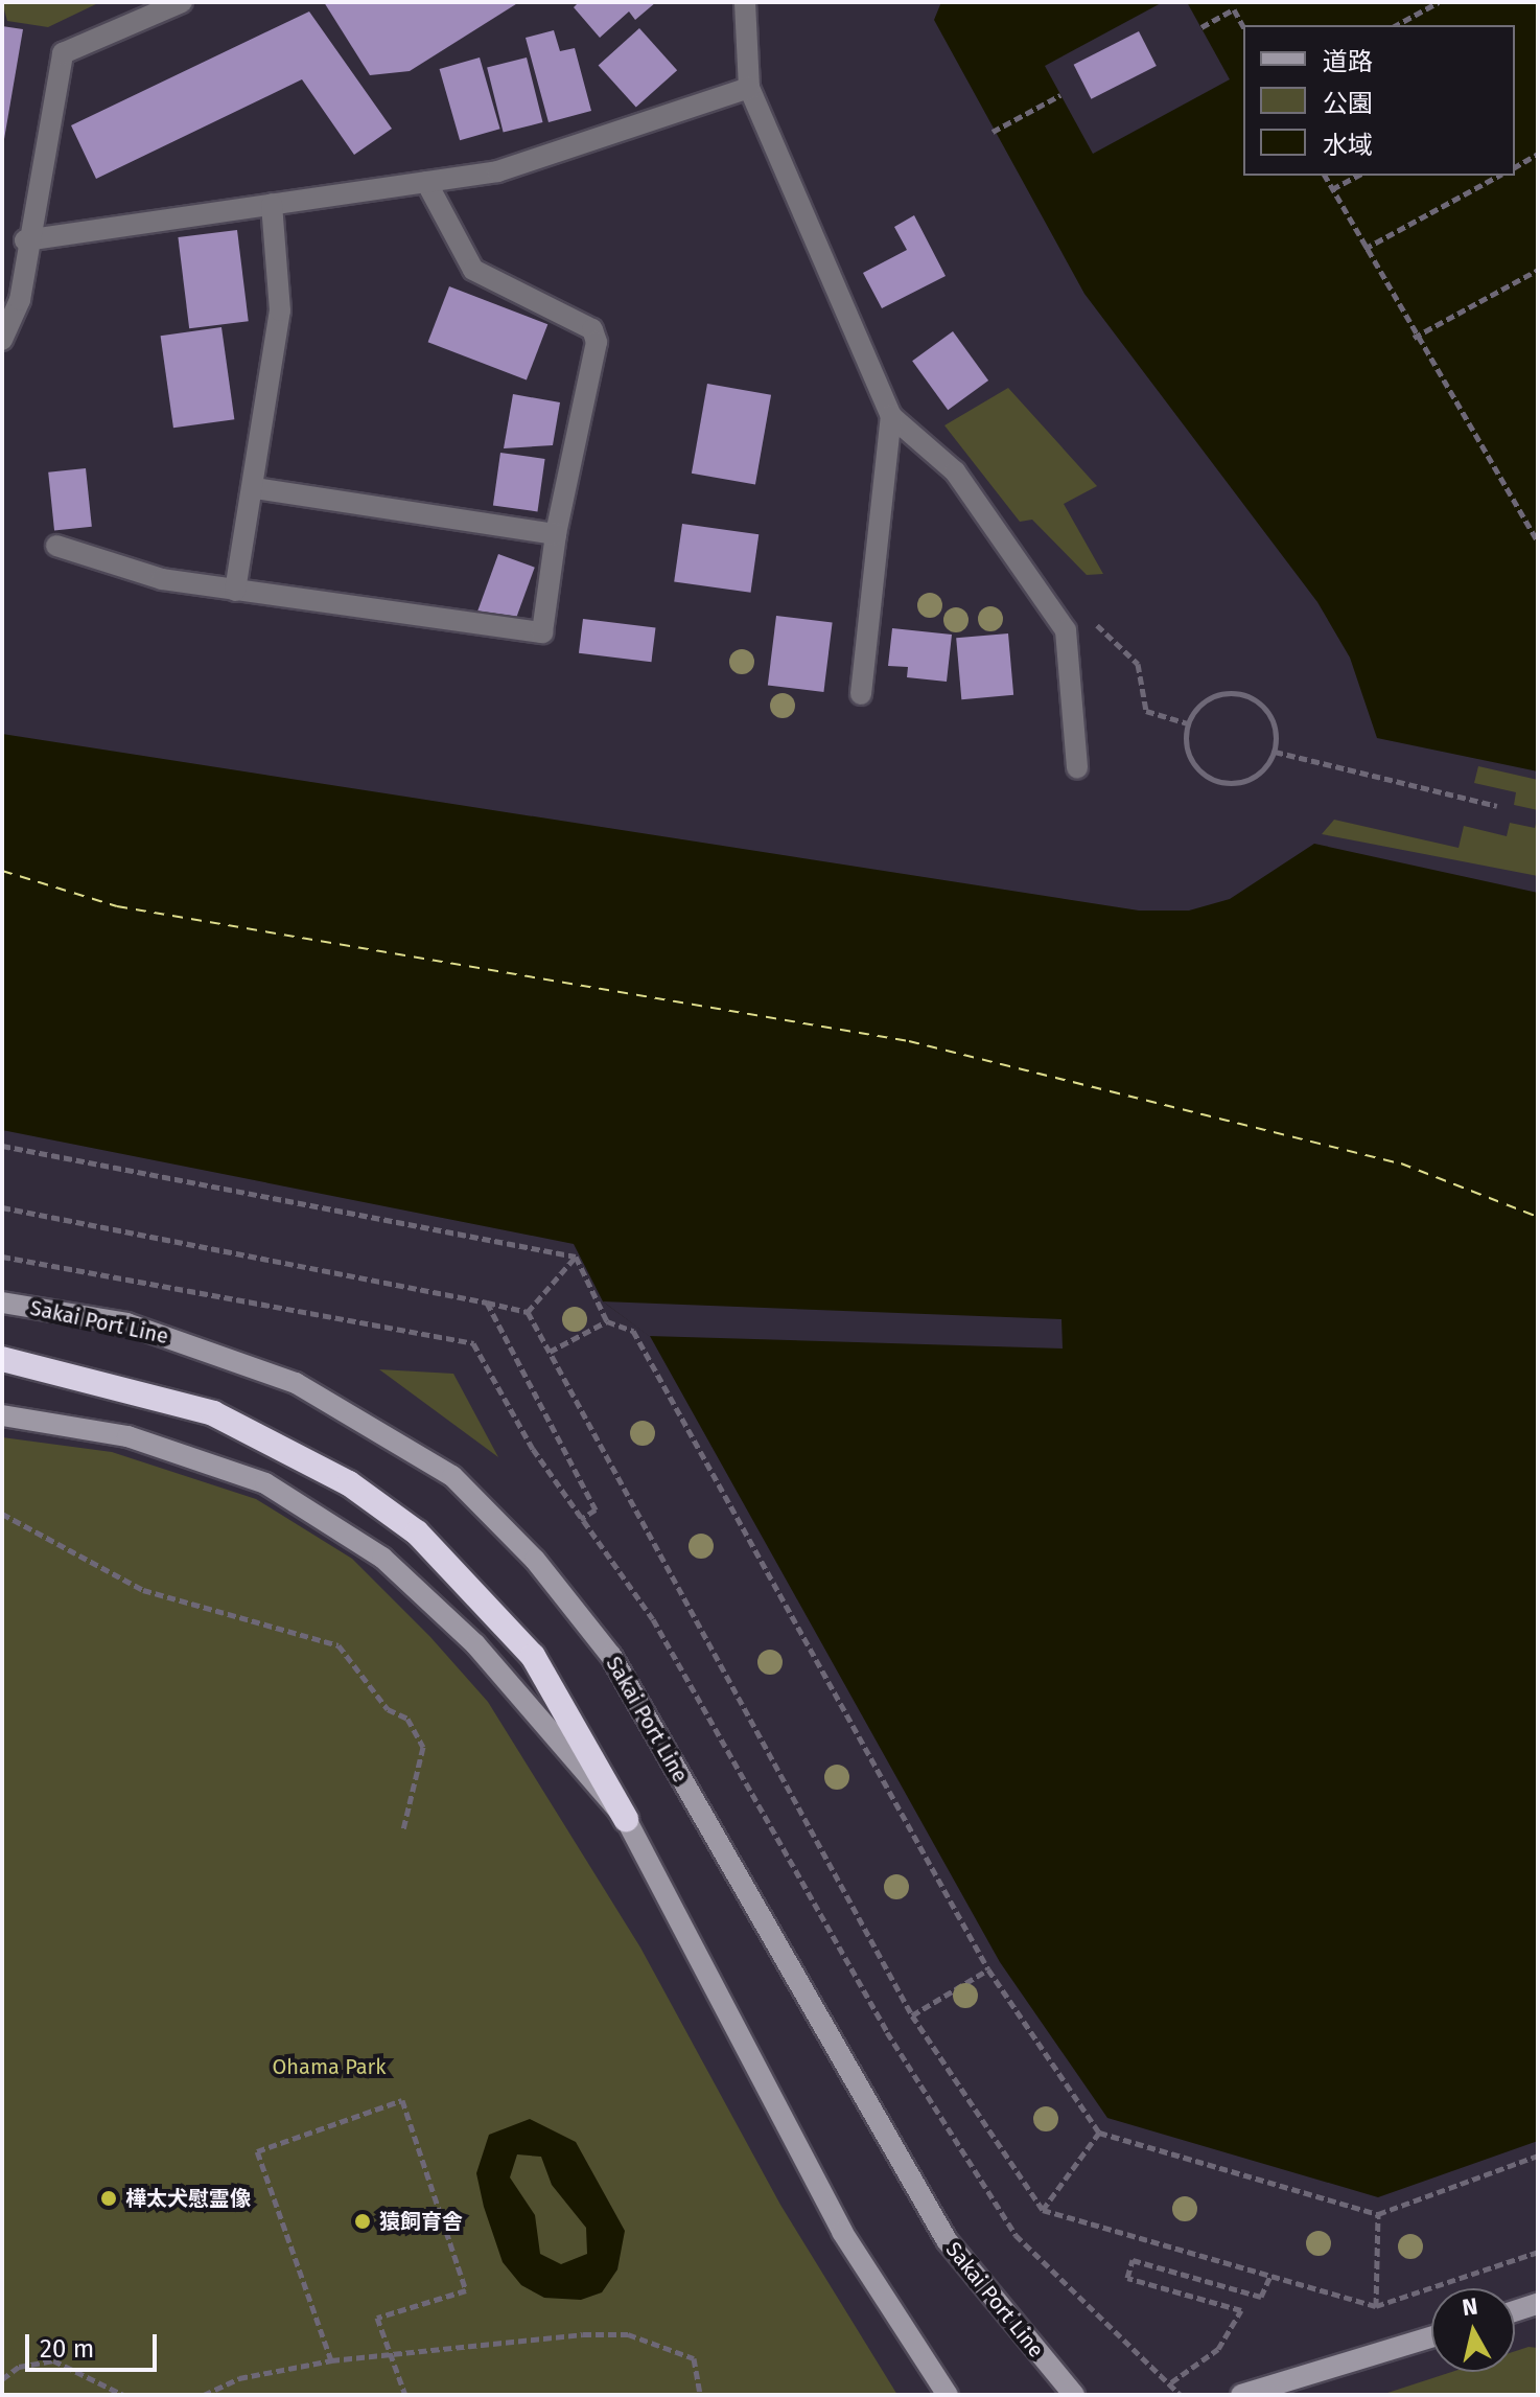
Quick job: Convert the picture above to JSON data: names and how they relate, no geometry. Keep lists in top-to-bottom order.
{
  "streets": {
    "main road": ["Sakai Port Line"]
  },
  "parks": ["Ohama Park"],
  "places": ["樺太犬慰霊像", "猿飼育舎"],
  "legend": ["道路", "公園", "水域"],
  "scale_bar": "20 m",
  "north": "top"
}
